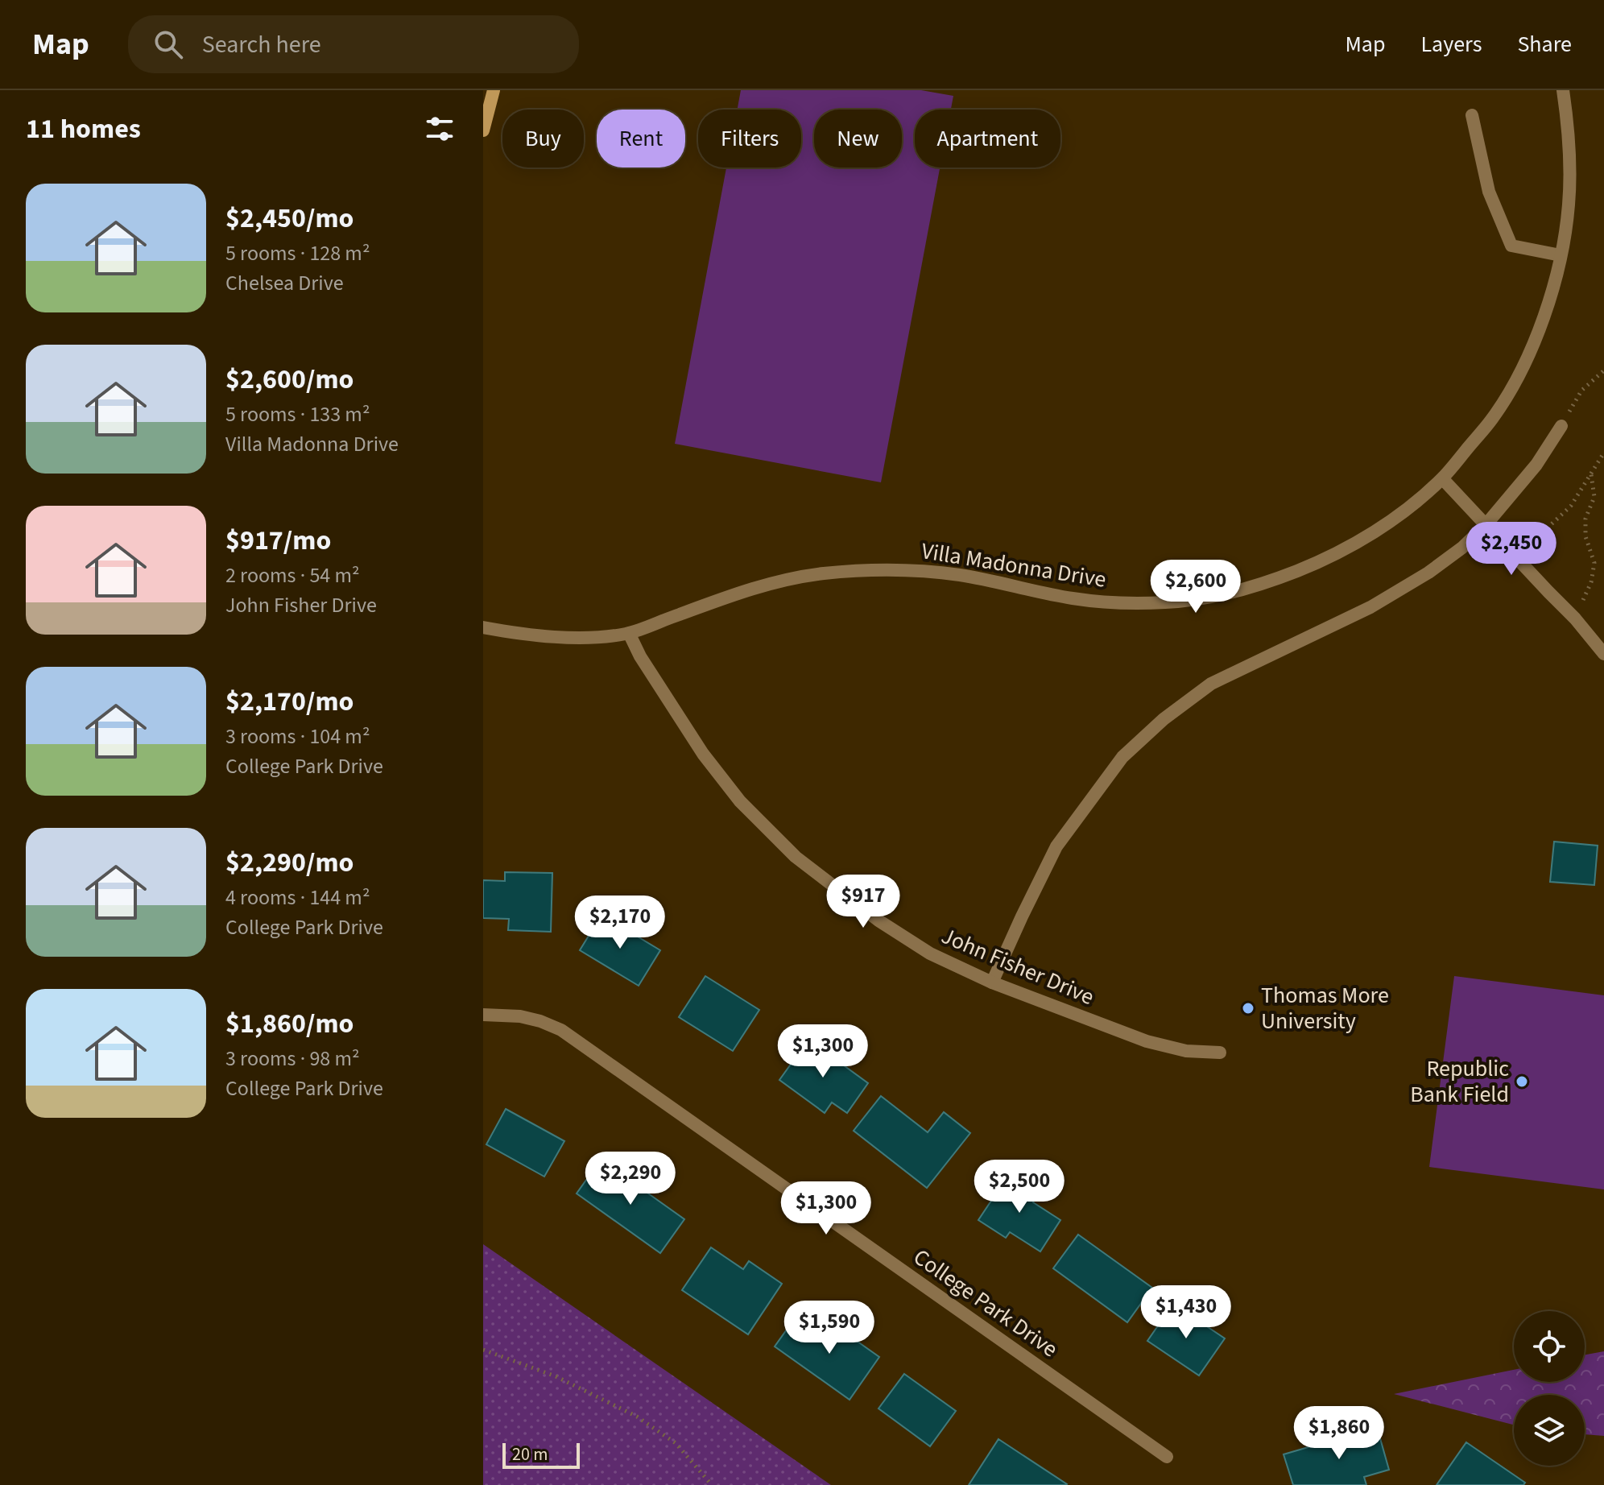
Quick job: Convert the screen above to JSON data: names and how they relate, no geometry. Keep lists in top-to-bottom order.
{
  "streets": {
    "street": ["Villa Madonna Drive", "John Fisher Drive", "College Park Drive"]
  },
  "crossings": [
    ["Villa Madonna Drive", "John Fisher Drive"]
  ],
  "places": ["Thomas More University", "Republic Bank Field"],
  "scale_bar": "20 m",
  "page": {
    "header": "Map",
    "search": "Search here",
    "nav": ["Map", "Layers", "Share"],
    "heading": "11 homes",
    "chip": [
      "Buy",
      "Rent",
      "Filters",
      "New",
      "Apartment"
    ],
    "list": [
      {
        "name": "$2,450/mo",
        "note": "5 rooms · 128 m² · Chelsea Drive"
      },
      {
        "name": "$2,600/mo",
        "note": "5 rooms · 133 m² · Villa Madonna Drive"
      },
      {
        "name": "$917/mo",
        "note": "2 rooms · 54 m² · John Fisher Drive"
      },
      {
        "name": "$2,170/mo",
        "note": "3 rooms · 104 m² · College Park Drive"
      },
      {
        "name": "$2,290/mo",
        "note": "4 rooms · 144 m² · College Park Drive"
      },
      {
        "name": "$1,860/mo",
        "note": "3 rooms · 98 m² · College Park Drive"
      }
    ],
    "price": [
      "$2,450",
      "$2,600",
      "$917",
      "$2,170",
      "$1,300",
      "$2,290",
      "$2,500",
      "$1,300",
      "$1,430",
      "$1,590",
      "$1,860"
    ],
    "scale": "20 m"
  }
}
